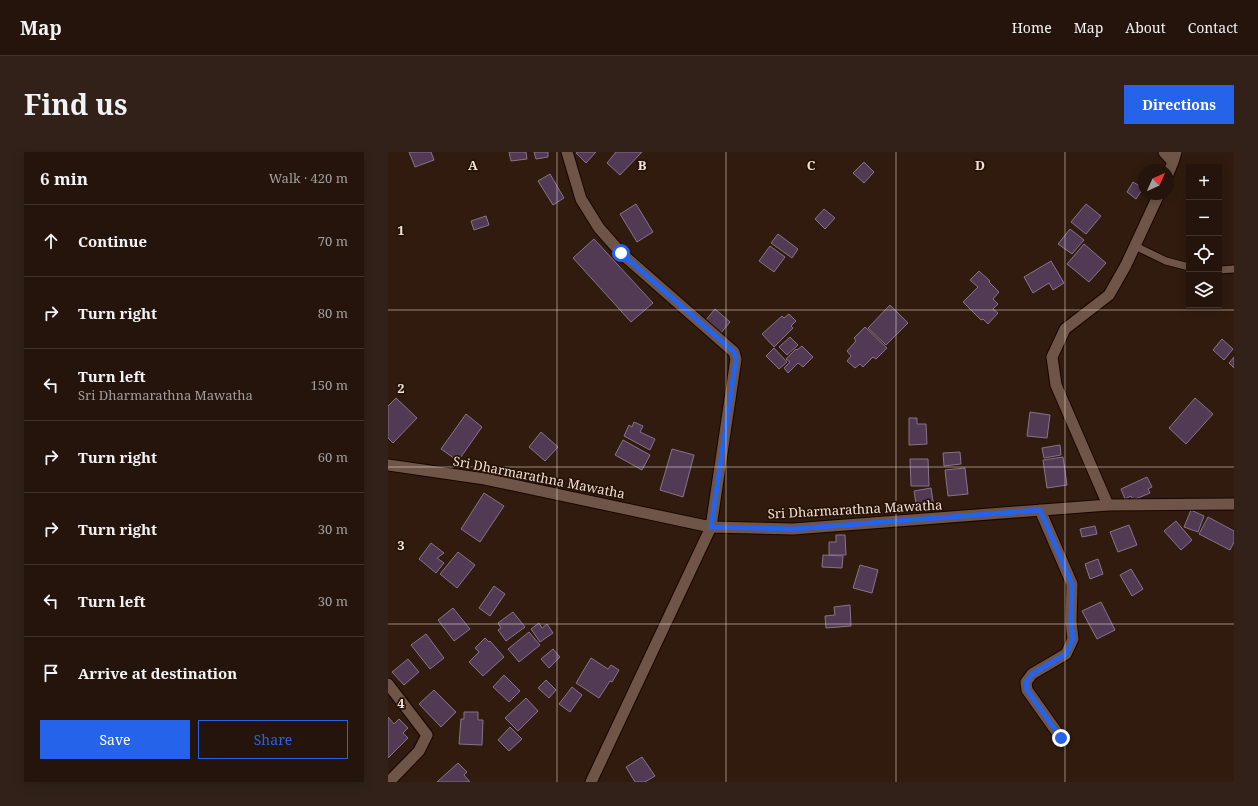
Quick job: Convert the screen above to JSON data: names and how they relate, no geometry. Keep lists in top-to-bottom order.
{
  "streets": {
    "street": ["Sri Dharmarathna Mawatha"]
  },
  "north": "top right",
  "page": {
    "header": "Map",
    "nav": [
      "Home",
      "Map",
      "About",
      "Contact"
    ],
    "title": "Find us",
    "buttons": [
      "Directions",
      ["Save", "Share"]
    ],
    "heading": ["6 min", "Walk · 420 m"],
    "map_buttons": ["+", "−"],
    "list": [
      ["Continue", "70 m"],
      ["Turn right", "80 m"],
      ["Turn left", "Sri Dharmarathna Mawatha", "150 m"],
      ["Turn right", "60 m"],
      ["Turn right", "30 m"],
      ["Turn left", "30 m"],
      "Arrive at destination"
    ]
  },
  "grid": {
    "columns": [
      "A",
      "B",
      "C",
      "D"
    ],
    "rows": [
      "1",
      "2",
      "3",
      "4"
    ]
  }
}
